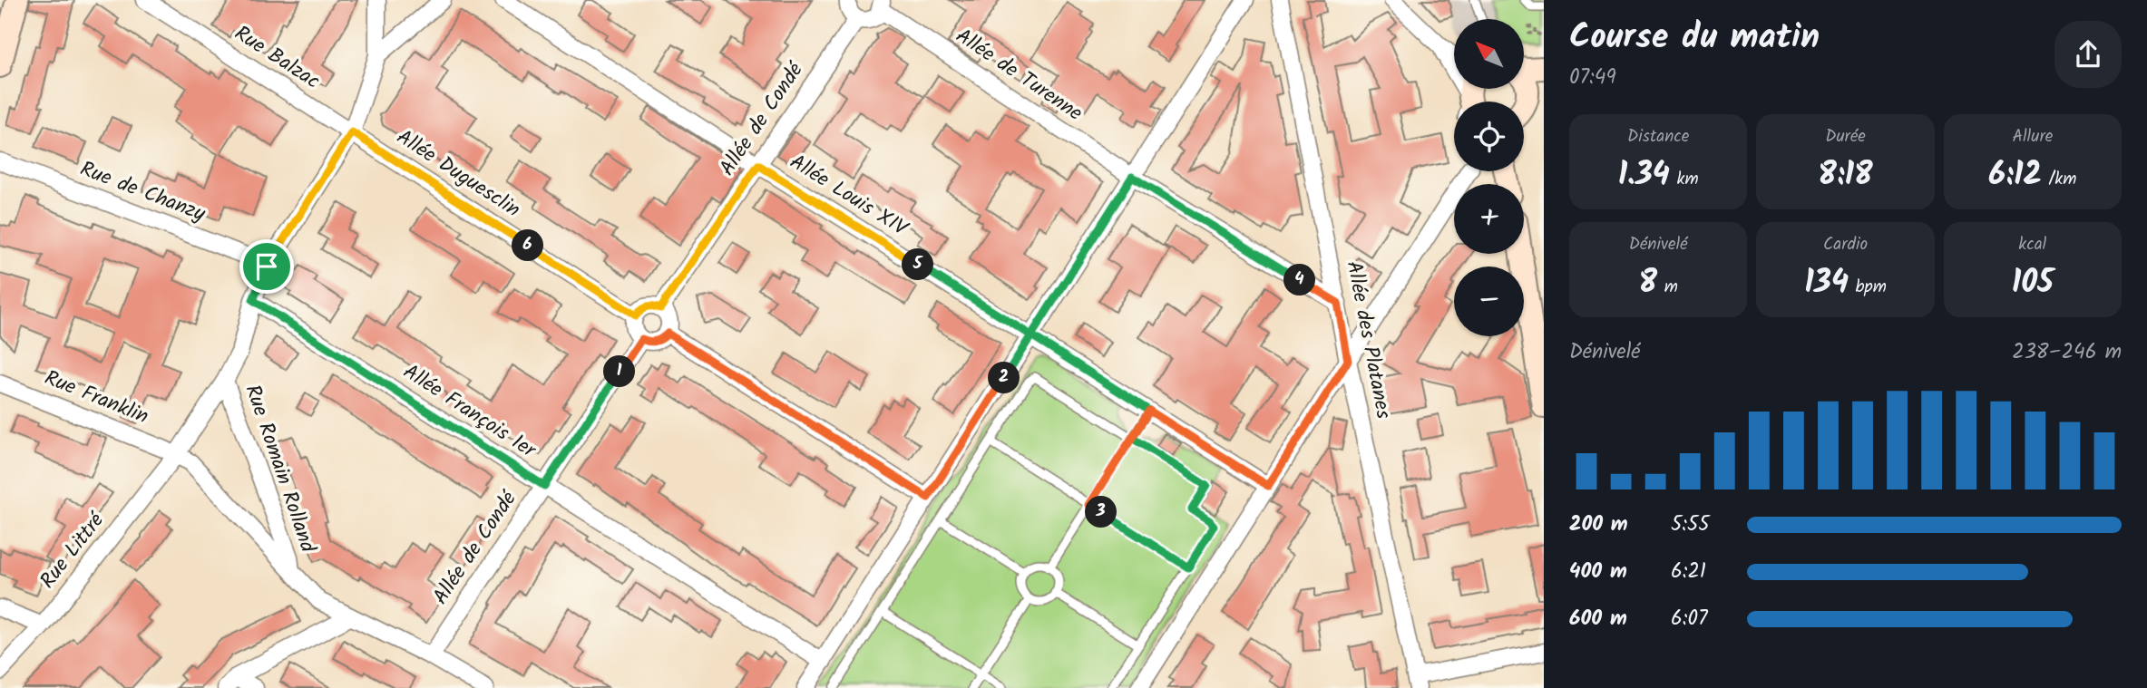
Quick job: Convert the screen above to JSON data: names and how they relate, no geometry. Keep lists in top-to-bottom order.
{
  "streets": {
    "street": [
      "Rue Balzac",
      "Allée de Turenne",
      "Allée de Condé",
      "Allée Duguesclin",
      "Rue de Chanzy",
      "Allée Louis XIV",
      "Allée des Platanes",
      "Rue Franklin",
      "Allée François 1er",
      "Rue Romain Rolland",
      "Rue Littré"
    ]
  },
  "crossings": [
    ["Rue Balzac", "Allée Duguesclin"],
    ["Rue Balzac", "Rue Romain Rolland"],
    ["Allée de Turenne", "Allée des Platanes"],
    ["Allée de Condé", "Allée Duguesclin"],
    ["Allée de Condé", "Allée Louis XIV"],
    ["Allée de Condé", "Allée François 1er"],
    ["Allée de Condé", "Rue Romain Rolland"],
    ["Allée Duguesclin", "Rue Romain Rolland"],
    ["Rue de Chanzy", "Rue Romain Rolland"],
    ["Rue Franklin", "Rue Romain Rolland"],
    ["Rue Franklin", "Rue Littré"],
    ["Allée François 1er", "Rue Romain Rolland"],
    ["Rue Romain Rolland", "Rue Littré"]
  ],
  "north": "top left",
  "page": {
    "heading": ["Course du matin", "07:49"],
    "map_buttons": ["+", "−"],
    "stats": [
      ["Distance", "1.34 km"],
      ["Durée", "8:18"],
      ["Allure", "6:12 /km"],
      ["Dénivelé", "8 m"],
      ["Cardio", "134 bpm"],
      ["kcal", "105"]
    ],
    "pins": [
      "6",
      "5",
      "4",
      "1",
      "2",
      "3"
    ],
    "chart": ["Dénivelé", "238–246 m"],
    "list": [
      {
        "name": "200 m",
        "note": "5:55"
      },
      {
        "name": "400 m",
        "note": "6:21"
      },
      {
        "name": "600 m",
        "note": "6:07"
      }
    ]
  }
}
